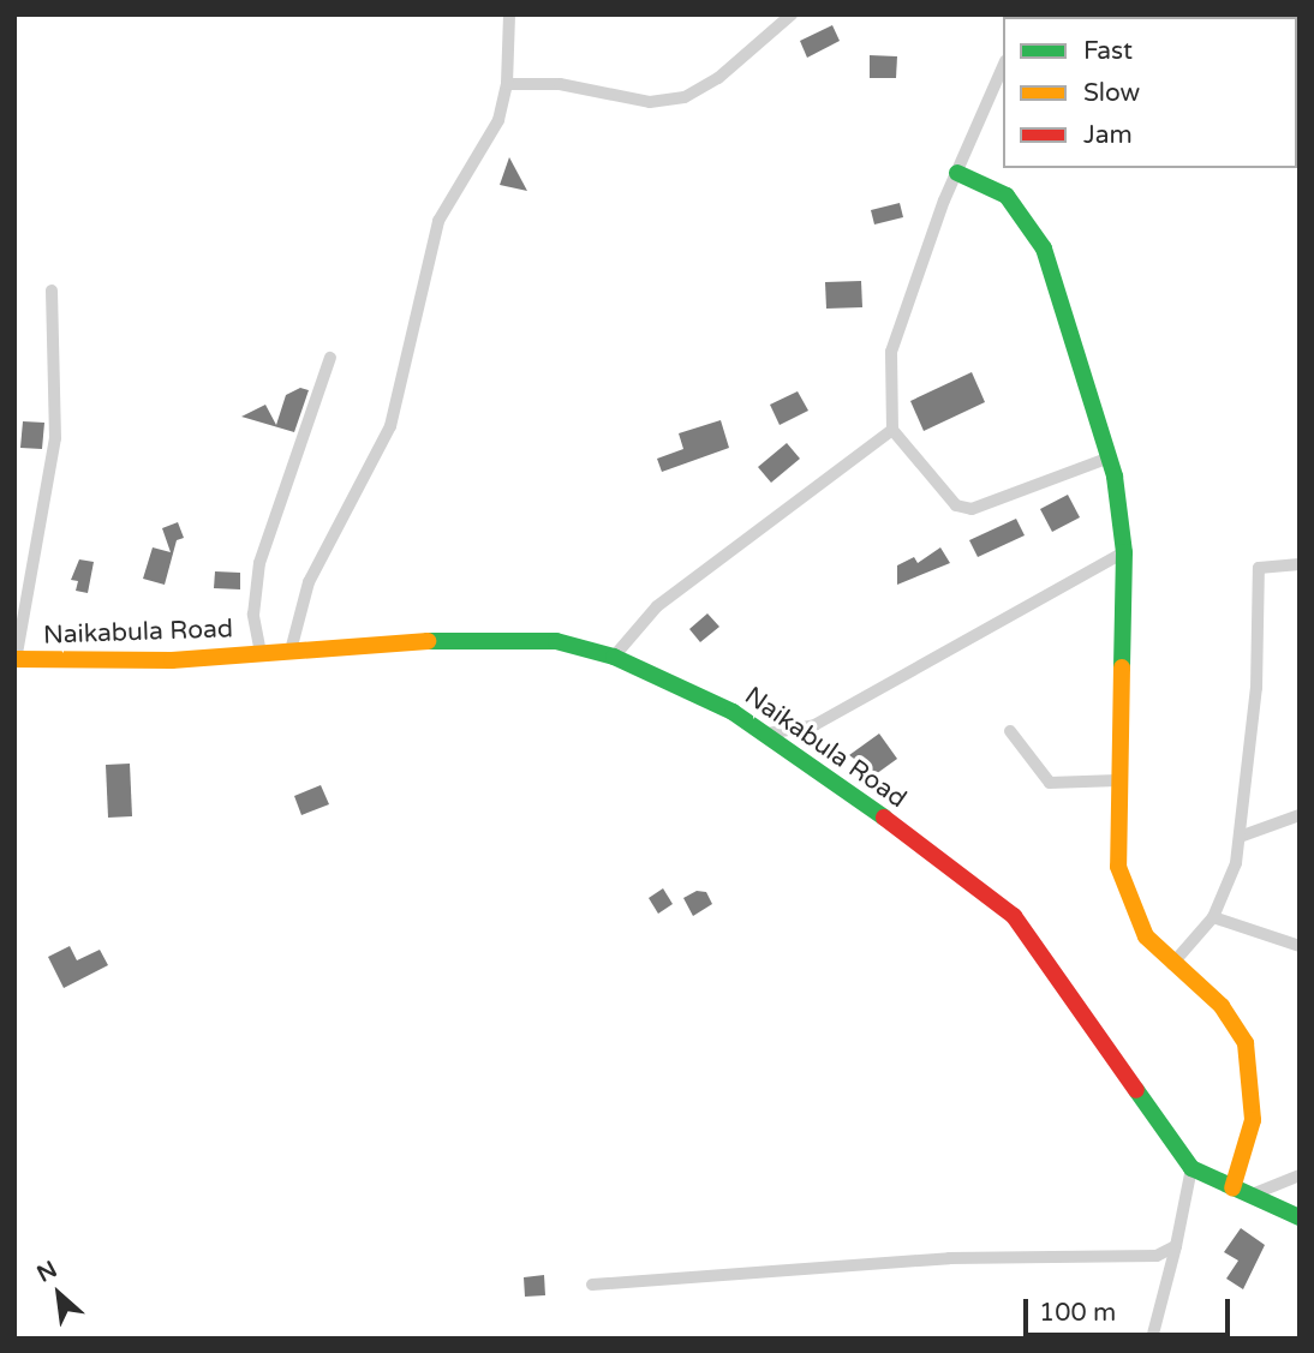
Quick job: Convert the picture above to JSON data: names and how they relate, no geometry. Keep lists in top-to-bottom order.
{
  "streets": {
    "street": ["Naikabula Road"]
  },
  "legend": ["Fast", "Slow", "Jam"],
  "scale_bar": "100 m",
  "north": "top left"
}
